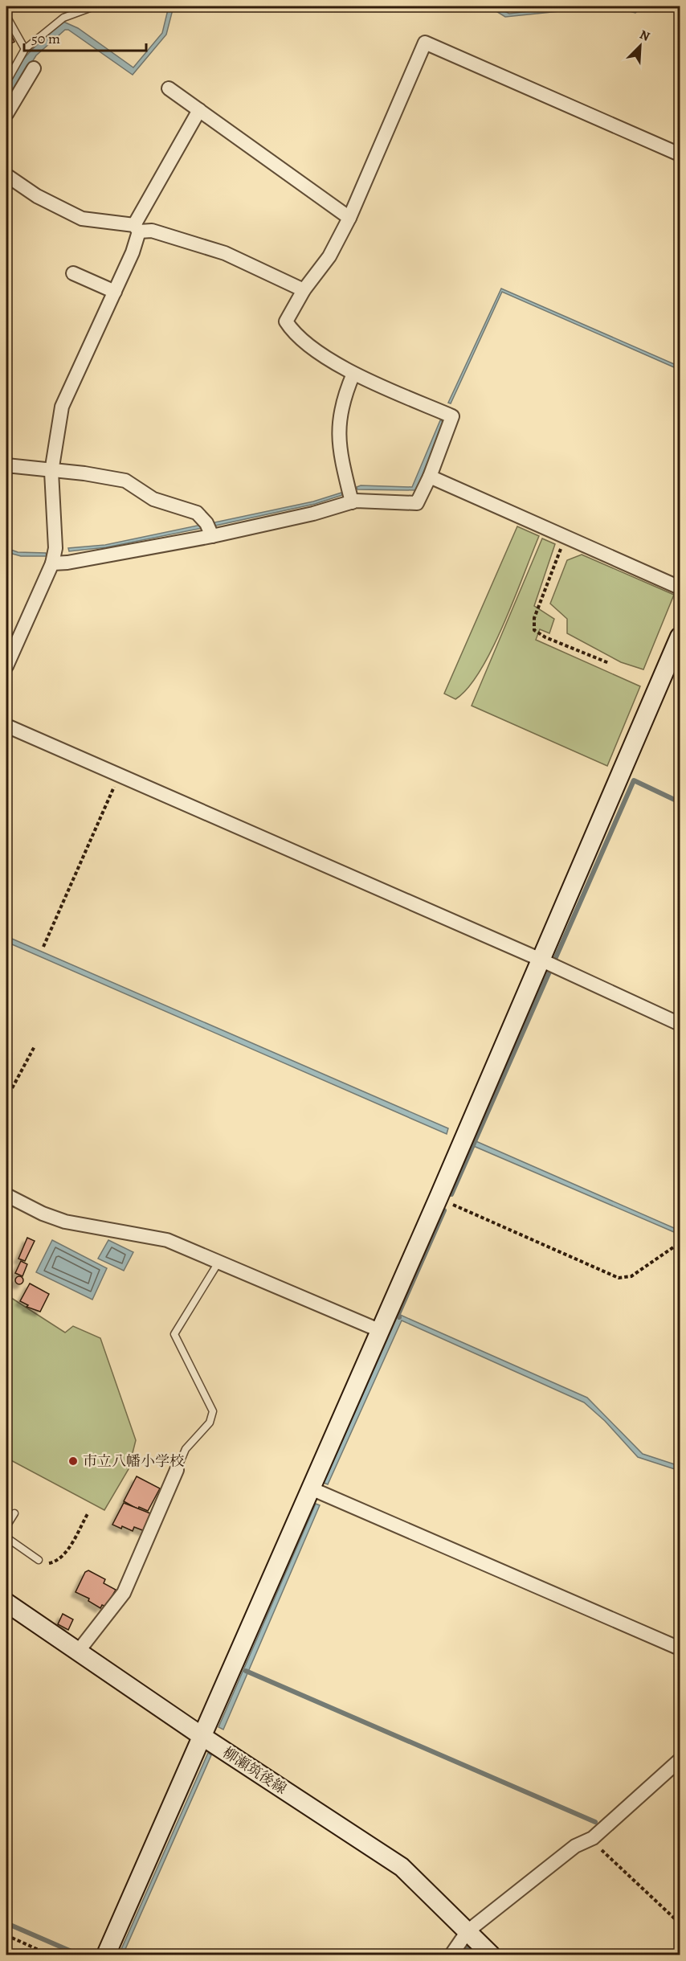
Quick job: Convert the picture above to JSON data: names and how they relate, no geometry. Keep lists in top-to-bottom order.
{
  "streets": {
    "street": ["柳瀬筑後線"]
  },
  "places": ["市立八幡小学校"],
  "scale_bar": "50 m",
  "north": "top right"
}
